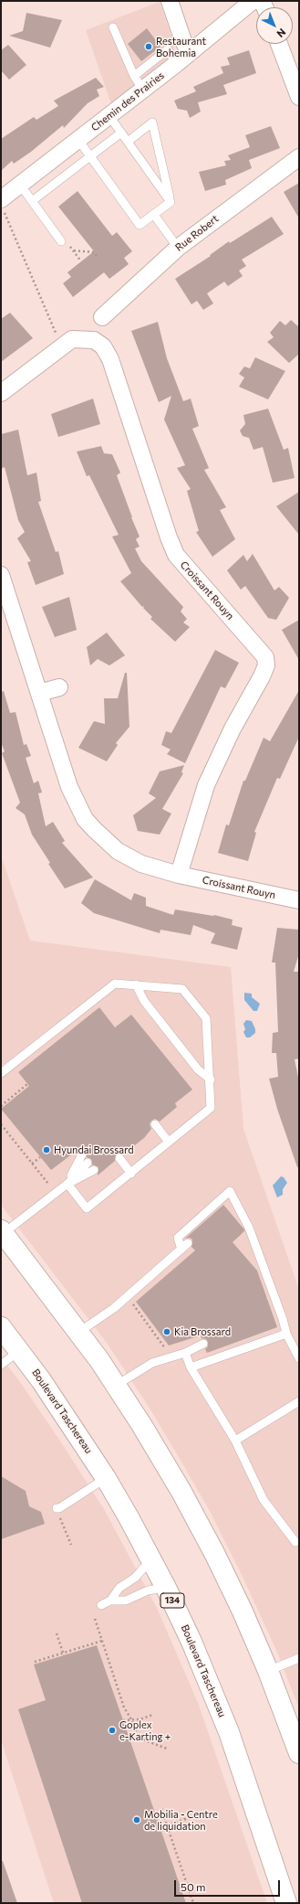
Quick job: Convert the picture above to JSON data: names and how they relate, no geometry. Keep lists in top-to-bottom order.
{
  "streets": {
    "main road": ["Boulevard Taschereau", "134"],
    "street": ["Chemin des Prairies", "Rue Robert", "Croissant Rouyn"]
  },
  "places": [
    "Restaurant Bohemia",
    "Hyundai Brossard",
    "Kia Brossard",
    "Goplex e-Karting +",
    "Mobilia - Centre de liquidation"
  ],
  "scale_bar": "50 m",
  "north": "bottom right"
}
